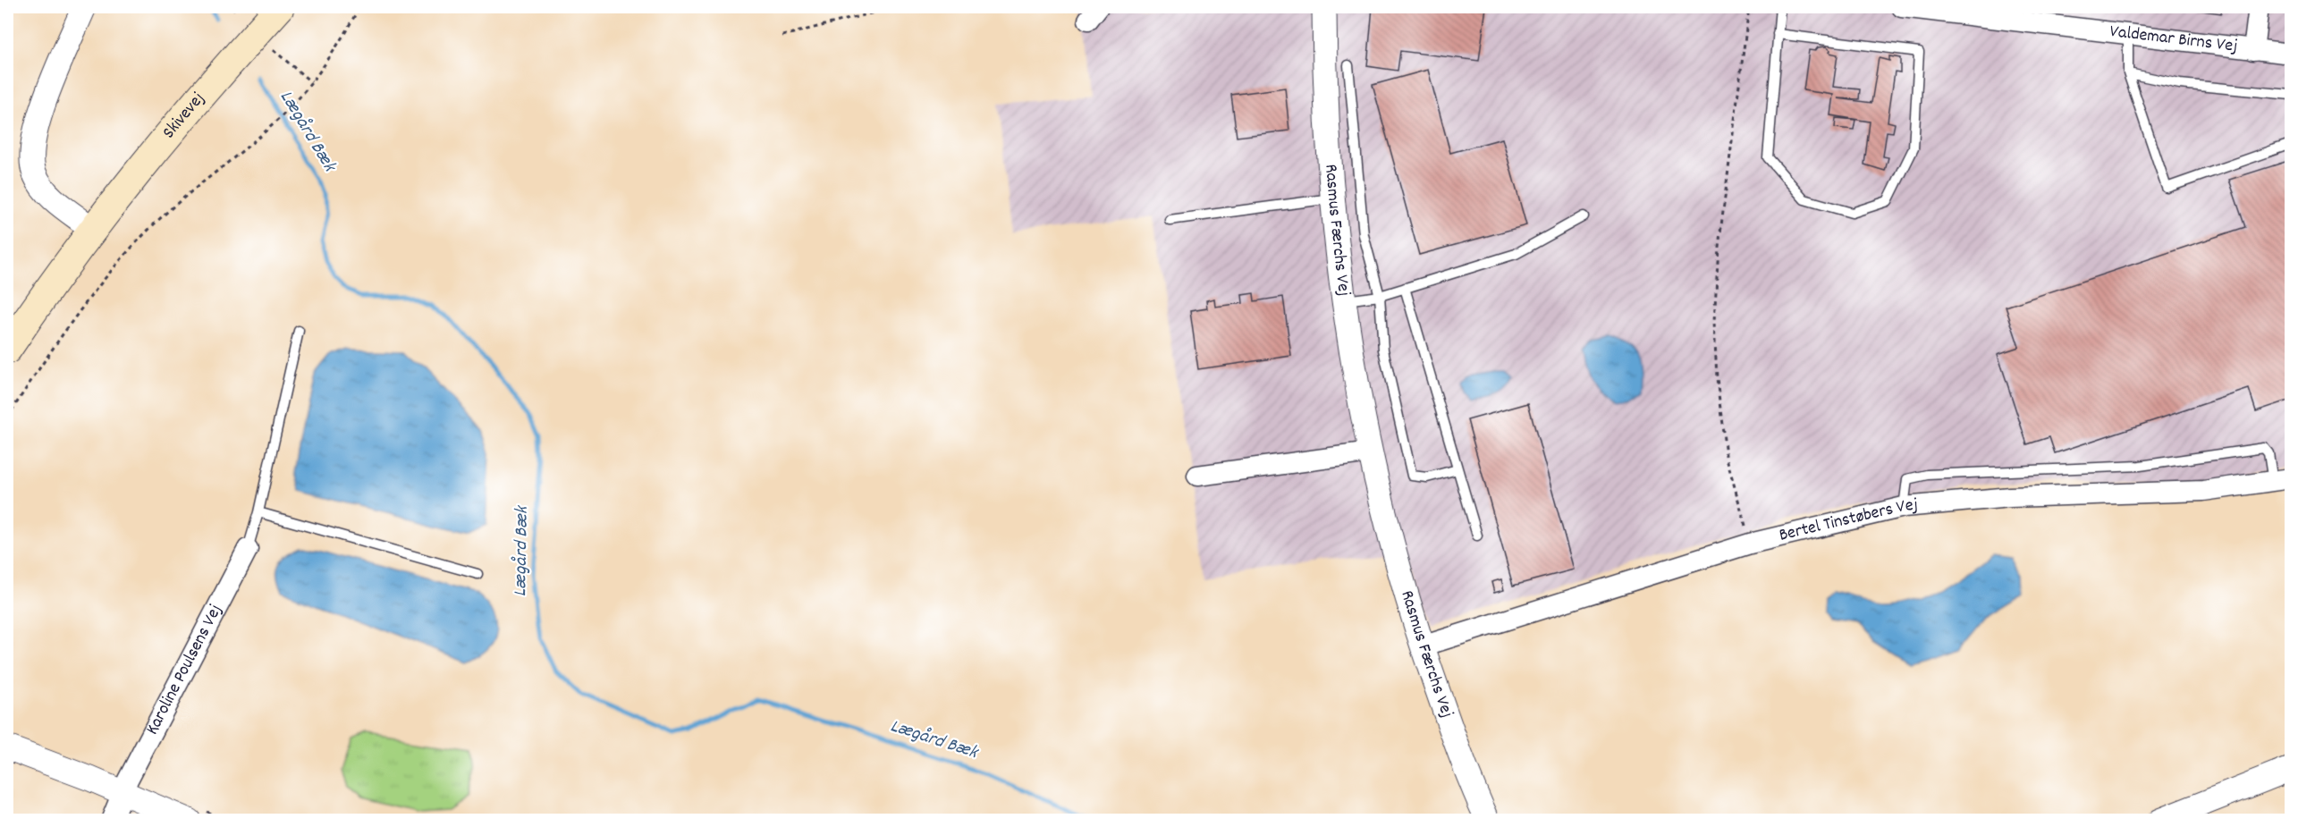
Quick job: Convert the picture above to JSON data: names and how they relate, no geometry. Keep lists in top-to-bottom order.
{
  "streets": {
    "main road": ["Skivevej"],
    "street": [
      "Valdemar Birns Vej",
      "Rasmus Færchs Vej",
      "Bertel Tinstøbers Vej",
      "Karoline Poulsens Vej"
    ]
  },
  "crossings": [
    ["Rasmus Færchs Vej", "Bertel Tinstøbers Vej"]
  ],
  "water": ["Lægård Bæk"]
}
